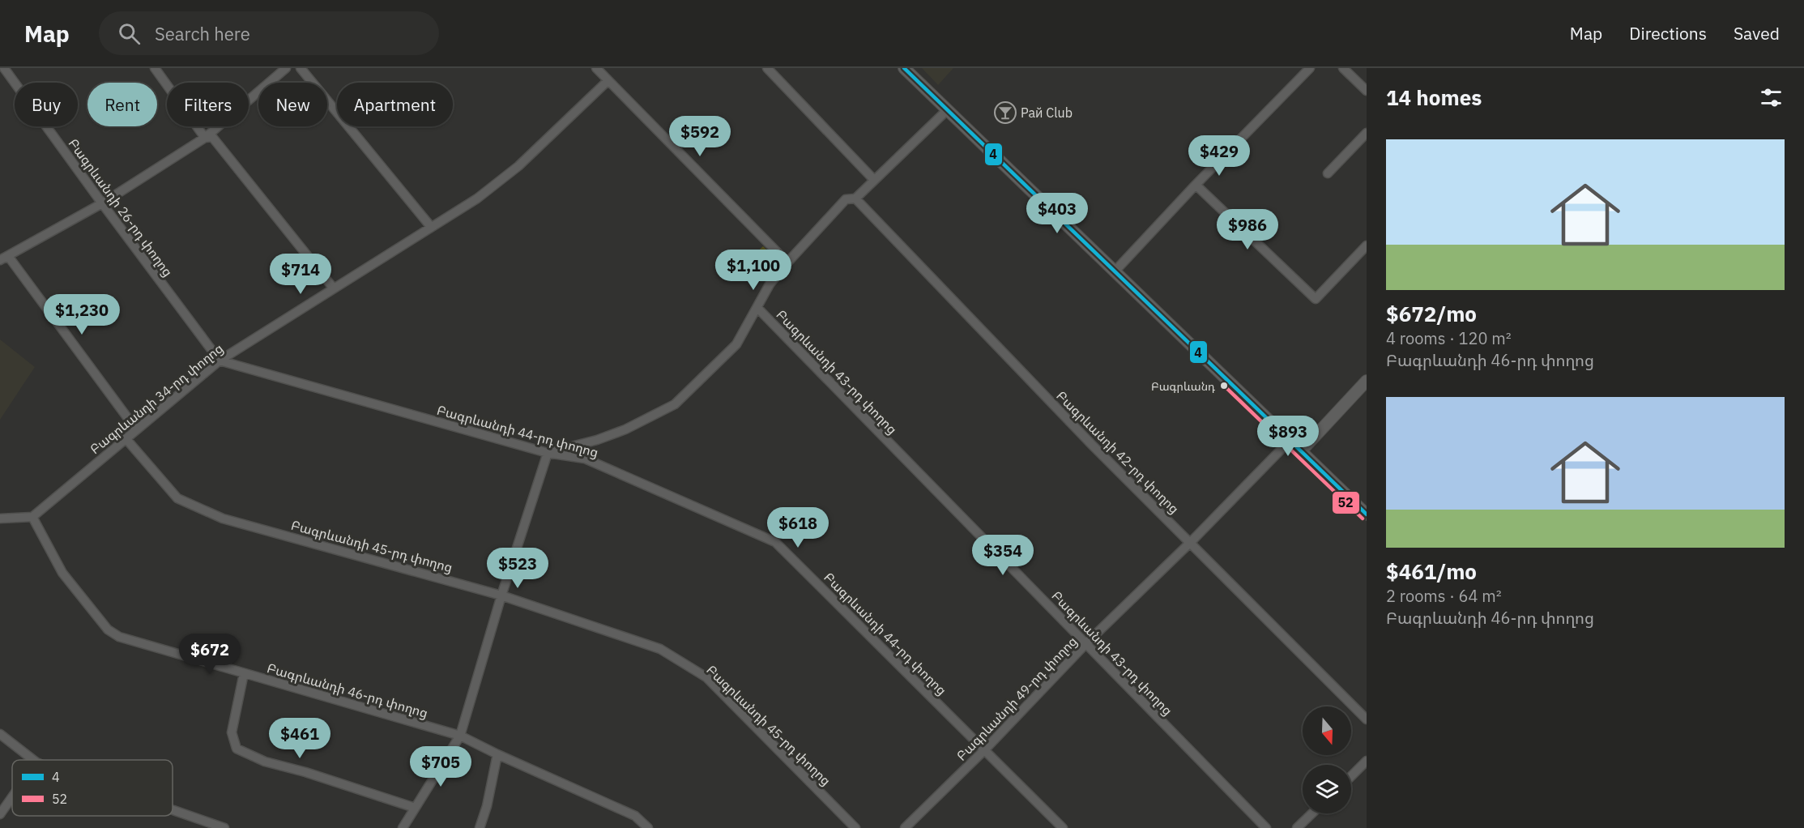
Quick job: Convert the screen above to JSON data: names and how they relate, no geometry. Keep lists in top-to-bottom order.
{
  "streets": {
    "street": [
      "Բագրևանդի 26-րդ փողոց",
      "Բագրևանդի 43-րդ փողոց",
      "Բագրևանդի 34-րդ փողոց",
      "Բագրևանդի 44-րդ փողոց",
      "Բագրևանդի 42-րդ փողոց",
      "Բագրևանդի 45-րդ փողոց",
      "Բագրևանդի 46-րդ փողոց",
      "Բագրևանդի 49-րդ փողոց"
    ]
  },
  "crossings": [
    ["Բագրևանդի 26-րդ փողոց", "Բագրևանդի 34-րդ փողոց"],
    ["Բագրևանդի 26-րդ փողոց", "Բագրևանդի 44-րդ փողոց"],
    ["Բագրևանդի 43-րդ փողոց", "Բագրևանդի 49-րդ փողոց"],
    ["Բագրևանդի 34-րդ փողոց", "Բագրևանդի 44-րդ փողոց"],
    ["Բագրևանդի 34-րդ փողոց", "Բագրևանդի 45-րդ փողոց"],
    ["Բագրևանդի 34-րդ փողոց", "Բագրևանդի 46-րդ փողոց"],
    ["Բագրևանդի 44-րդ փողոց", "Բագրևանդի 49-րդ փողոց"],
    ["Բագրևանդի 42-րդ փողոց", "Բագրևանդի 49-րդ փողոց"]
  ],
  "places": {
    "bar": ["Рай Club"],
    "other": ["Բագրևանդ"]
  },
  "lines": ["transit line 4", "transit line 52"],
  "legend": ["4", "52"],
  "north": "bottom",
  "page": {
    "header": "Map",
    "search": "Search here",
    "nav": ["Map", "Directions", "Saved"],
    "heading": "14 homes",
    "chip": [
      "Buy",
      "Rent",
      "Filters",
      "New",
      "Apartment"
    ],
    "price": [
      "$592",
      "$429",
      "$403",
      "$986",
      "$1,100",
      "$714",
      "$1,230",
      "$893",
      "$618",
      "$354",
      "$523",
      "$672",
      "$461",
      "$705"
    ],
    "list": [
      {
        "name": "$672/mo",
        "note": "4 rooms · 120 m² · Բագրևանդի 46-րդ փողոց"
      },
      {
        "name": "$461/mo",
        "note": "2 rooms · 64 m² · Բագրևանդի 46-րդ փողոց"
      }
    ]
  }
}
